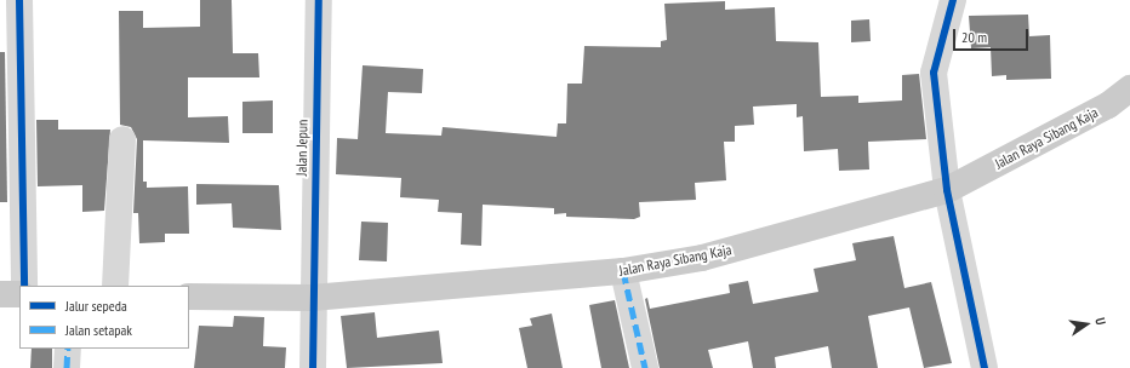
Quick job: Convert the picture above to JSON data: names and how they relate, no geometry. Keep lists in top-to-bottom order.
{
  "streets": {
    "main road": ["Jalan Raya Sibang Kaja"],
    "street": ["Jalan Jepun"]
  },
  "crossings": [
    ["Jalan Raya Sibang Kaja", "Jalan Jepun"]
  ],
  "legend": ["Jalur sepeda", "Jalan setapak"],
  "scale_bar": "20 m",
  "north": "right"
}
